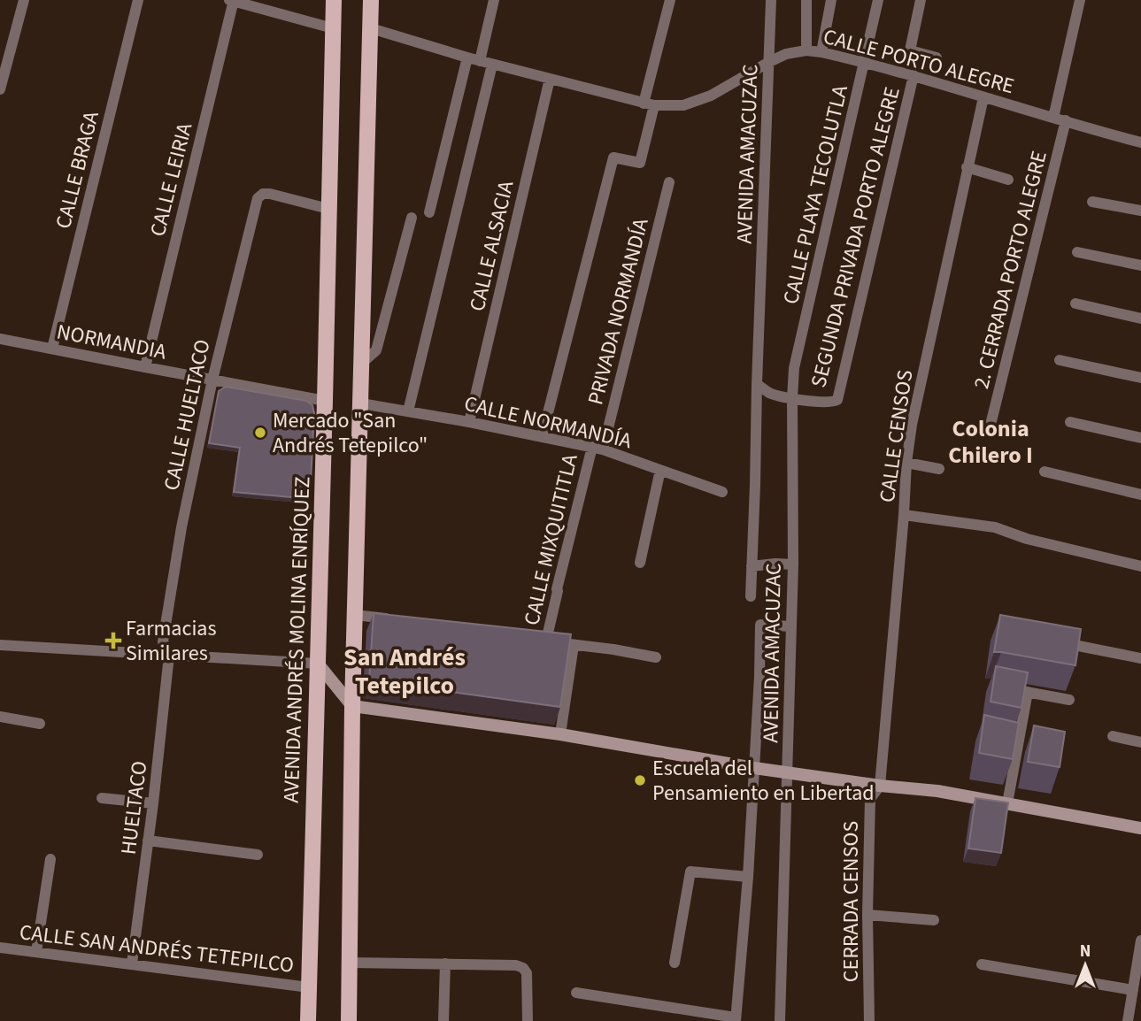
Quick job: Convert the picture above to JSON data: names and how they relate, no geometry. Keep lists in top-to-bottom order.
{
  "streets": {
    "main road": ["AVENIDA ANDRÉS MOLINA ENRÍQUEZ"],
    "street": [
      "CALLE PORTO ALEGRE",
      "AVENIDA AMACUZAC",
      "CALLE BRAGA",
      "CALLE LEIRIA",
      "CALLE PLAYA TECOLUTLA",
      "SEGUNDA PRIVADA PORTO ALEGRE",
      "CALLE ALSACIA",
      "2. CERRADA PORTO ALEGRE",
      "PRIVADA NORMANDÍA",
      "NORMANDIA",
      "CALLE HUELTACO",
      "CALLE NORMANDÍA",
      "CALLE CENSOS",
      "CALLE MIXQUITITLA",
      "HUELTACO",
      "CERRADA CENSOS",
      "CALLE SAN ANDRÉS TETEPILCO"
    ]
  },
  "crossings": [
    ["CALLE PORTO ALEGRE", "AVENIDA AMACUZAC"],
    ["CALLE PORTO ALEGRE", "CALLE PLAYA TECOLUTLA"],
    ["CALLE PORTO ALEGRE", "SEGUNDA PRIVADA PORTO ALEGRE"],
    ["CALLE PORTO ALEGRE", "CALLE ALSACIA"],
    ["CALLE PORTO ALEGRE", "2. CERRADA PORTO ALEGRE"],
    ["CALLE PORTO ALEGRE", "CALLE CENSOS"],
    ["AVENIDA AMACUZAC", "CALLE PLAYA TECOLUTLA"],
    ["AVENIDA AMACUZAC", "SEGUNDA PRIVADA PORTO ALEGRE"],
    ["CALLE BRAGA", "NORMANDIA"],
    ["CALLE LEIRIA", "NORMANDIA"],
    ["CALLE PLAYA TECOLUTLA", "SEGUNDA PRIVADA PORTO ALEGRE"],
    ["CALLE ALSACIA", "CALLE NORMANDÍA"],
    ["PRIVADA NORMANDÍA", "CALLE NORMANDÍA"],
    ["PRIVADA NORMANDÍA", "CALLE MIXQUITITLA"],
    ["NORMANDIA", "CALLE HUELTACO"],
    ["NORMANDIA", "AVENIDA ANDRÉS MOLINA ENRÍQUEZ"],
    ["CALLE HUELTACO", "AVENIDA ANDRÉS MOLINA ENRÍQUEZ"],
    ["CALLE HUELTACO", "HUELTACO"],
    ["CALLE NORMANDÍA", "CALLE MIXQUITITLA"],
    ["CALLE CENSOS", "CERRADA CENSOS"],
    ["AVENIDA ANDRÉS MOLINA ENRÍQUEZ", "CALLE SAN ANDRÉS TETEPILCO"],
    ["HUELTACO", "CALLE SAN ANDRÉS TETEPILCO"]
  ],
  "districts": ["Colonia Chilero I", "San Andrés Tetepilco"],
  "places": {
    "other": ["Mercado \"San Andrés Tetepilco\"", "Escuela del Pensamiento en Libertad"],
    "health": ["Farmacias Similares"]
  },
  "north": "top"
}
